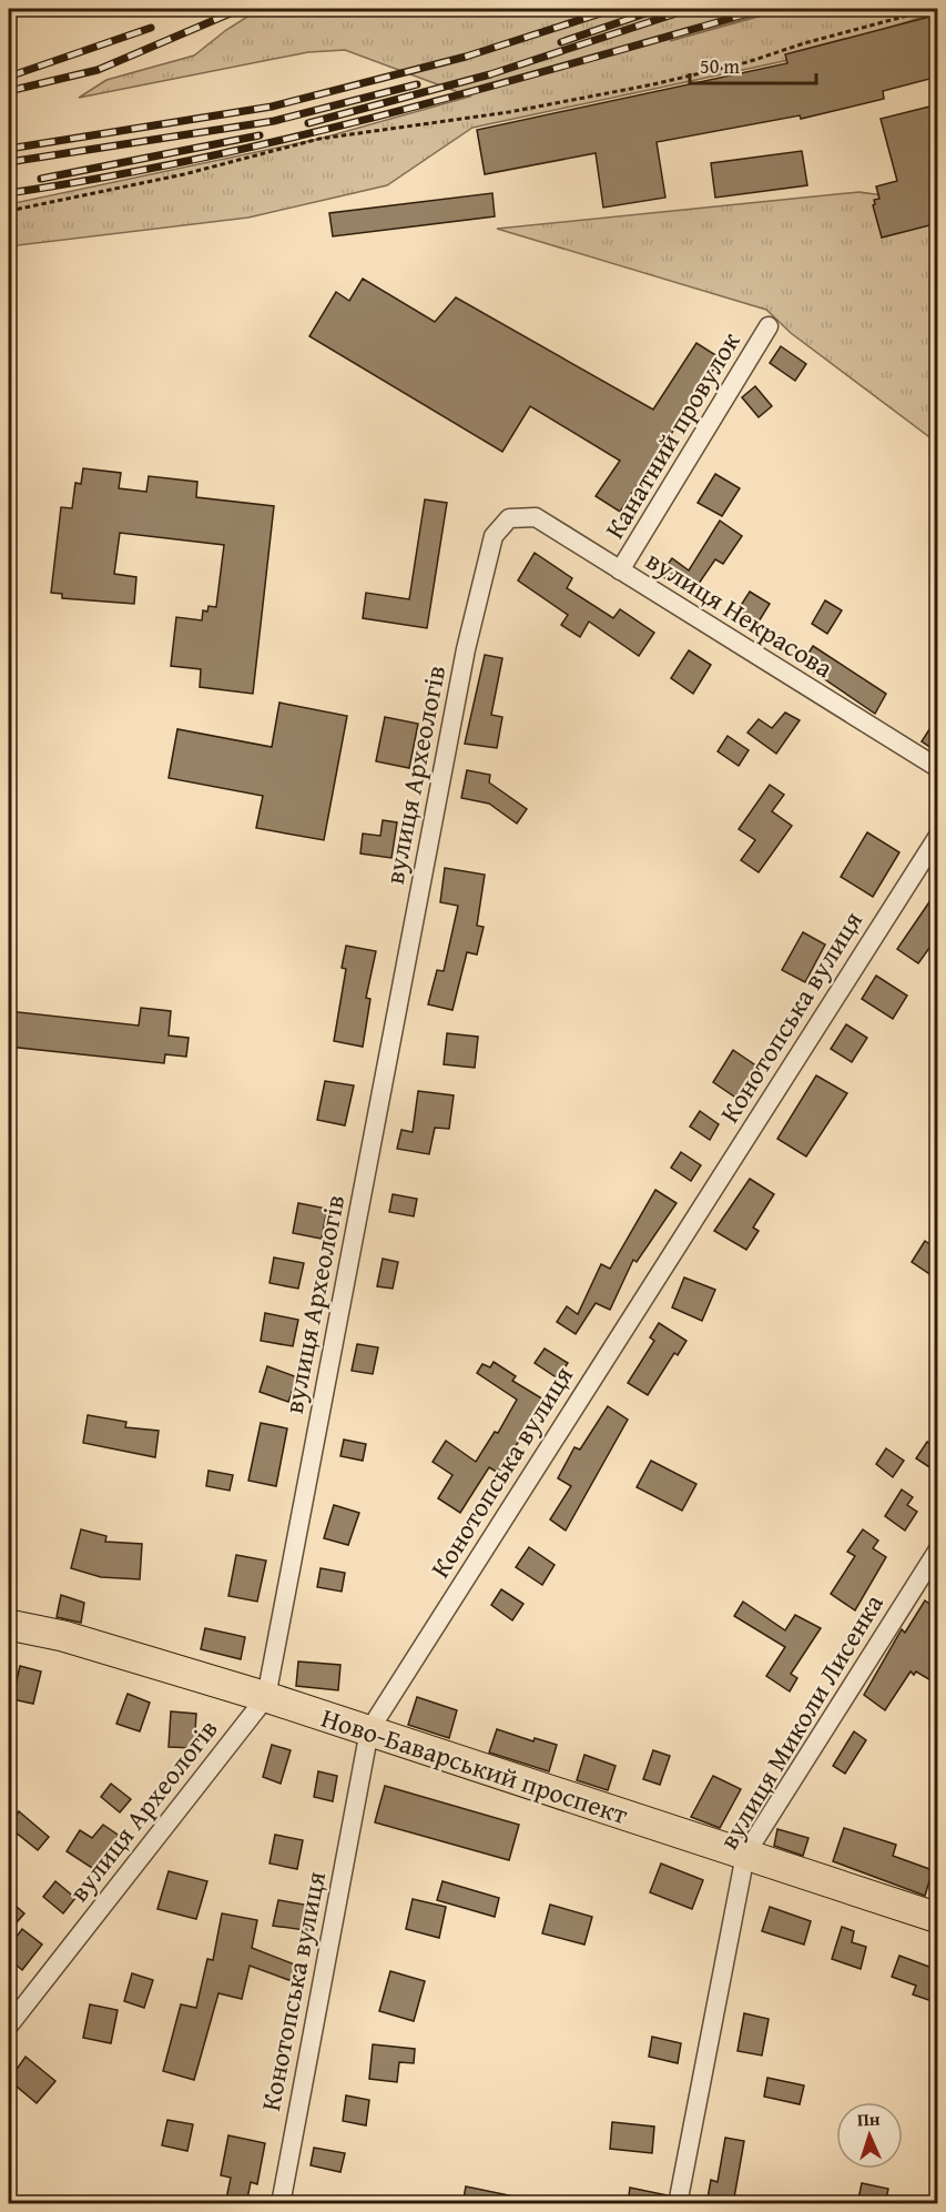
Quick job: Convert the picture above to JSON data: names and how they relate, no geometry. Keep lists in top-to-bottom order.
{
  "streets": {
    "main road": ["Ново-Баварський проспект"],
    "street": [
      "Канатний провулок",
      "вулиця Некрасова",
      "вулиця Археологів",
      "Конотопська вулиця",
      "вулиця Миколи Лисенка"
    ]
  },
  "crossings": [
    ["Канатний провулок", "вулиця Некрасова"],
    ["вулиця Некрасова", "вулиця Археологів"],
    ["вулиця Археологів", "Ново-Баварський проспект"],
    ["Конотопська вулиця", "Ново-Баварський проспект"],
    ["вулиця Миколи Лисенка", "Ново-Баварський проспект"]
  ],
  "scale_bar": "50 m",
  "north": "top"
}
